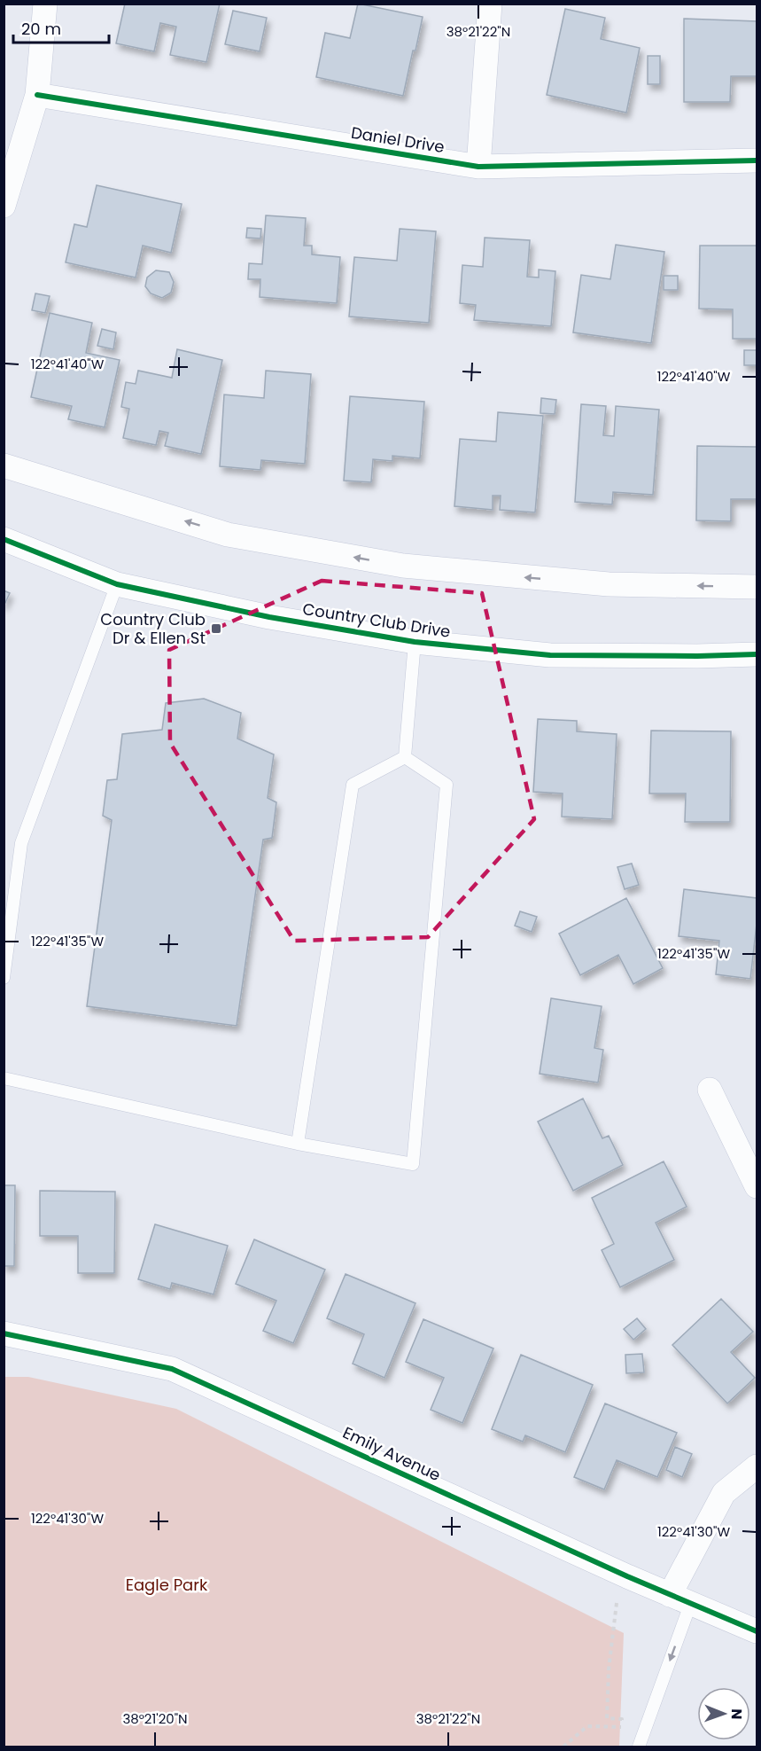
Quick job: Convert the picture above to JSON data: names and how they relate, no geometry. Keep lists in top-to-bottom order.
{
  "streets": {
    "street": ["Daniel Drive", "Country Club Drive", "Emily Avenue"]
  },
  "parks": ["Eagle Park"],
  "places": {
    "transit": ["Country Club Dr & Ellen St"]
  },
  "scale_bar": "20 m",
  "north": "right",
  "coordinates": [
    "38°21'22\"N",
    "122°41'40\"W",
    "122°41'35\"W",
    "122°41'30\"W",
    "38°21'20\"N"
  ]
}
